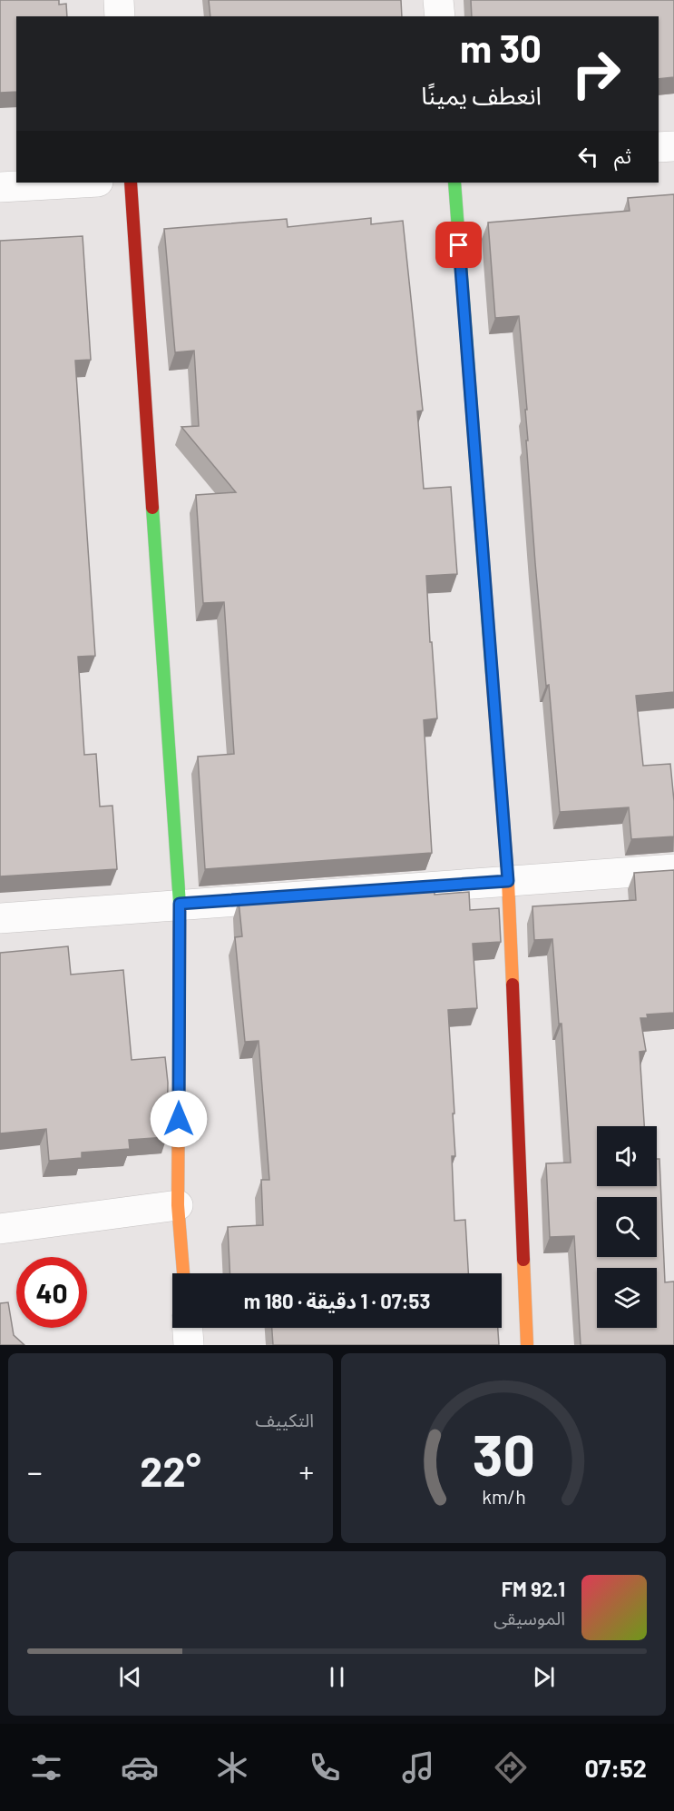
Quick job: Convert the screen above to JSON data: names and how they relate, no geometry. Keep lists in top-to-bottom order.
{
  "page": {
    "turn": ["30 m", "انعطف يمينًا"],
    "then": "ثم",
    "limit": "40",
    "trip": "07:53 · 1 دقيقة · 180 m",
    "tile": "التكييف",
    "heat": ["−", "22°", "+"],
    "song": ["92.1 FM", "الموسيقى"],
    "tabs": "07:52",
    "gauge": ["30", "km/h"]
  }
}
